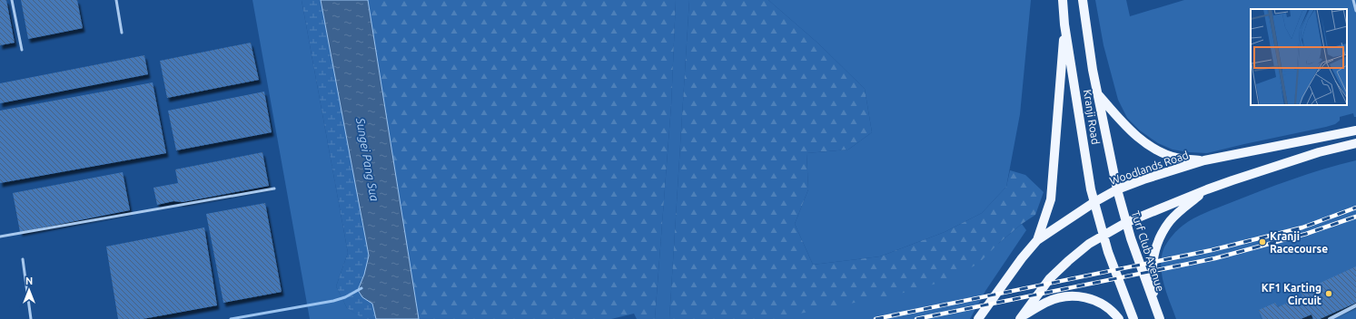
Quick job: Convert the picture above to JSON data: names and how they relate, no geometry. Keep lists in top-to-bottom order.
{
  "streets": {
    "main road": ["Kranji Road", "Woodlands Road", "Turf Club Avenue"]
  },
  "crossings": [
    ["Kranji Road", "Woodlands Road"],
    ["Kranji Road", "Turf Club Avenue"],
    ["Woodlands Road", "Turf Club Avenue"]
  ],
  "water": ["Sungei Pang Sua"],
  "places": ["Kranji Racecourse", "KF1 Karting Circuit"],
  "north": "top"
}
